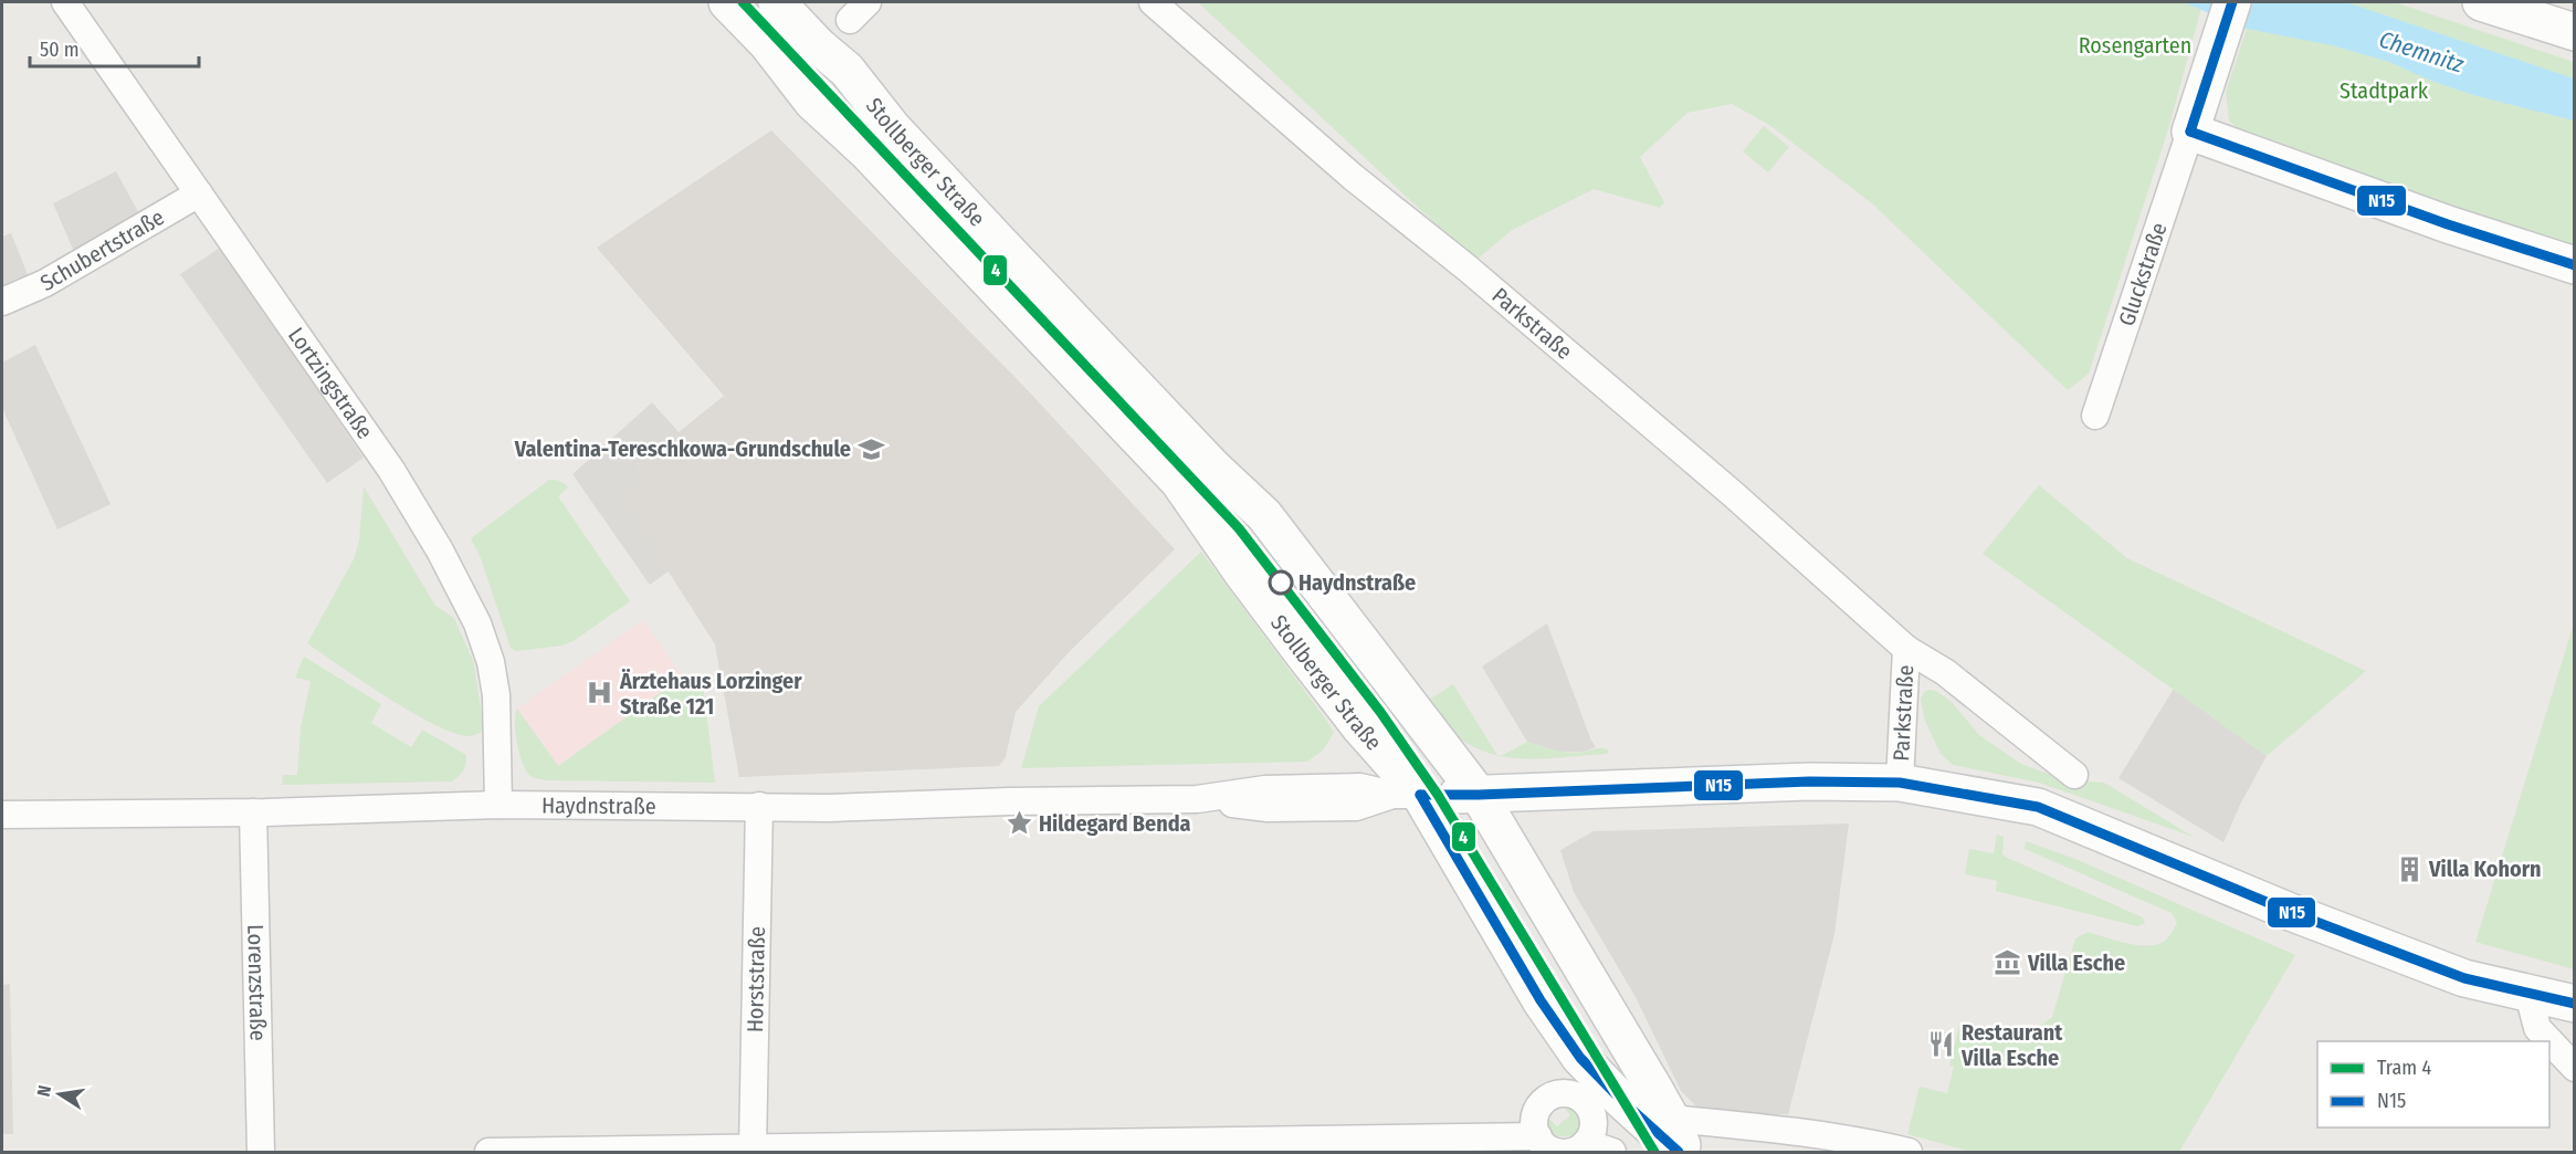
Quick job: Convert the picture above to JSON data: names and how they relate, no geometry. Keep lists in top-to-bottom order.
{
  "streets": {
    "main road": ["Stollberger Straße", "Parkstraße", "Haydnstraße"],
    "street": [
      "Schubertstraße",
      "Gluckstraße",
      "Lortzingstraße",
      "Horststraße",
      "Lorenzstraße"
    ]
  },
  "crossings": [
    ["Stollberger Straße", "Haydnstraße"],
    ["Schubertstraße", "Lortzingstraße"],
    ["Parkstraße", "Haydnstraße"],
    ["Lortzingstraße", "Haydnstraße"],
    ["Haydnstraße", "Horststraße"],
    ["Haydnstraße", "Lorenzstraße"]
  ],
  "water": ["Chemnitz"],
  "parks": ["Rosengarten", "Stadtpark"],
  "places": {
    "school or university": ["Valentina-Tereschkowa-Grundschule"],
    "other": ["Haydnstraße"],
    "hospital": ["Ärztehaus Lorzinger Straße 121"],
    "place": ["Hildegard Benda"],
    "building": ["Villa Kohorn"],
    "museum": ["Villa Esche"],
    "restaurant": ["Restaurant Villa Esche"]
  },
  "lines": ["tram line 4", "transit line N15"],
  "legend": ["Tram 4", "N15"],
  "scale_bar": "50 m",
  "north": "left"
}
